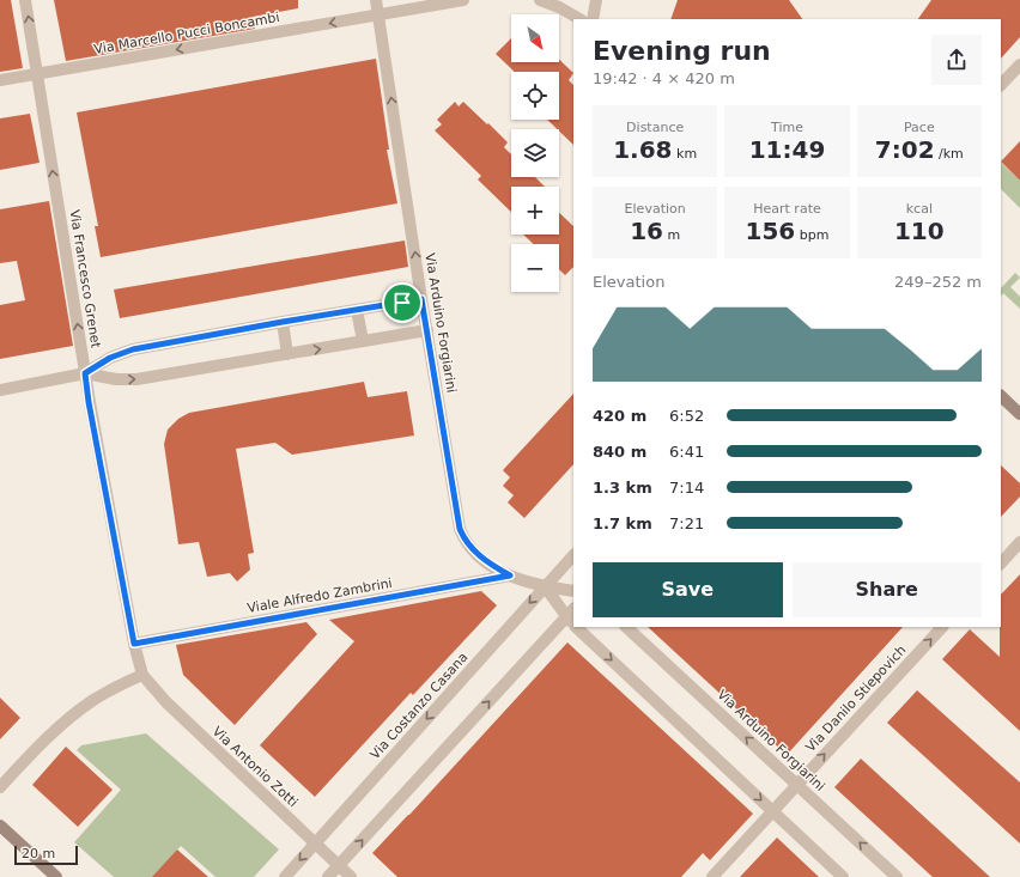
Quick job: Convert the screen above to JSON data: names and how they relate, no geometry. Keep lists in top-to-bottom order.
{
  "streets": {
    "street": [
      "Via Marcello Pucci Boncambi",
      "Via Francesco Grenet",
      "Via Arduino Forgiarini",
      "Viale Alfredo Zambrini",
      "Via Danilo Stiepovich",
      "Via Costanzo Casana",
      "Via Antonio Zotti"
    ]
  },
  "crossings": [
    ["Via Marcello Pucci Boncambi", "Via Francesco Grenet"],
    ["Via Marcello Pucci Boncambi", "Via Arduino Forgiarini"],
    ["Via Francesco Grenet", "Viale Alfredo Zambrini"],
    ["Via Francesco Grenet", "Via Antonio Zotti"],
    ["Via Arduino Forgiarini", "Viale Alfredo Zambrini"],
    ["Via Arduino Forgiarini", "Via Danilo Stiepovich"],
    ["Via Arduino Forgiarini", "Via Costanzo Casana"],
    ["Via Costanzo Casana", "Via Antonio Zotti"]
  ],
  "one_way": ["Via Marcello Pucci Boncambi", "Via Francesco Grenet", "Via Danilo Stiepovich"],
  "scale_bar": "20 m",
  "north": "bottom right",
  "page": {
    "map_buttons": ["+", "−"],
    "heading": ["Evening run", "19:42 · 4 × 420 m"],
    "stats": [
      ["Distance", "1.68 km"],
      ["Time", "11:49"],
      ["Pace", "7:02 /km"],
      ["Elevation", "16 m"],
      ["Heart rate", "156 bpm"],
      ["kcal", "110"]
    ],
    "chart": ["Elevation", "249–252 m"],
    "list": [
      {
        "name": "420 m",
        "note": "6:52"
      },
      {
        "name": "840 m",
        "note": "6:41"
      },
      {
        "name": "1.3 km",
        "note": "7:14"
      },
      {
        "name": "1.7 km",
        "note": "7:21"
      }
    ],
    "buttons": ["Save", "Share"],
    "scale": "20 m"
  }
}
